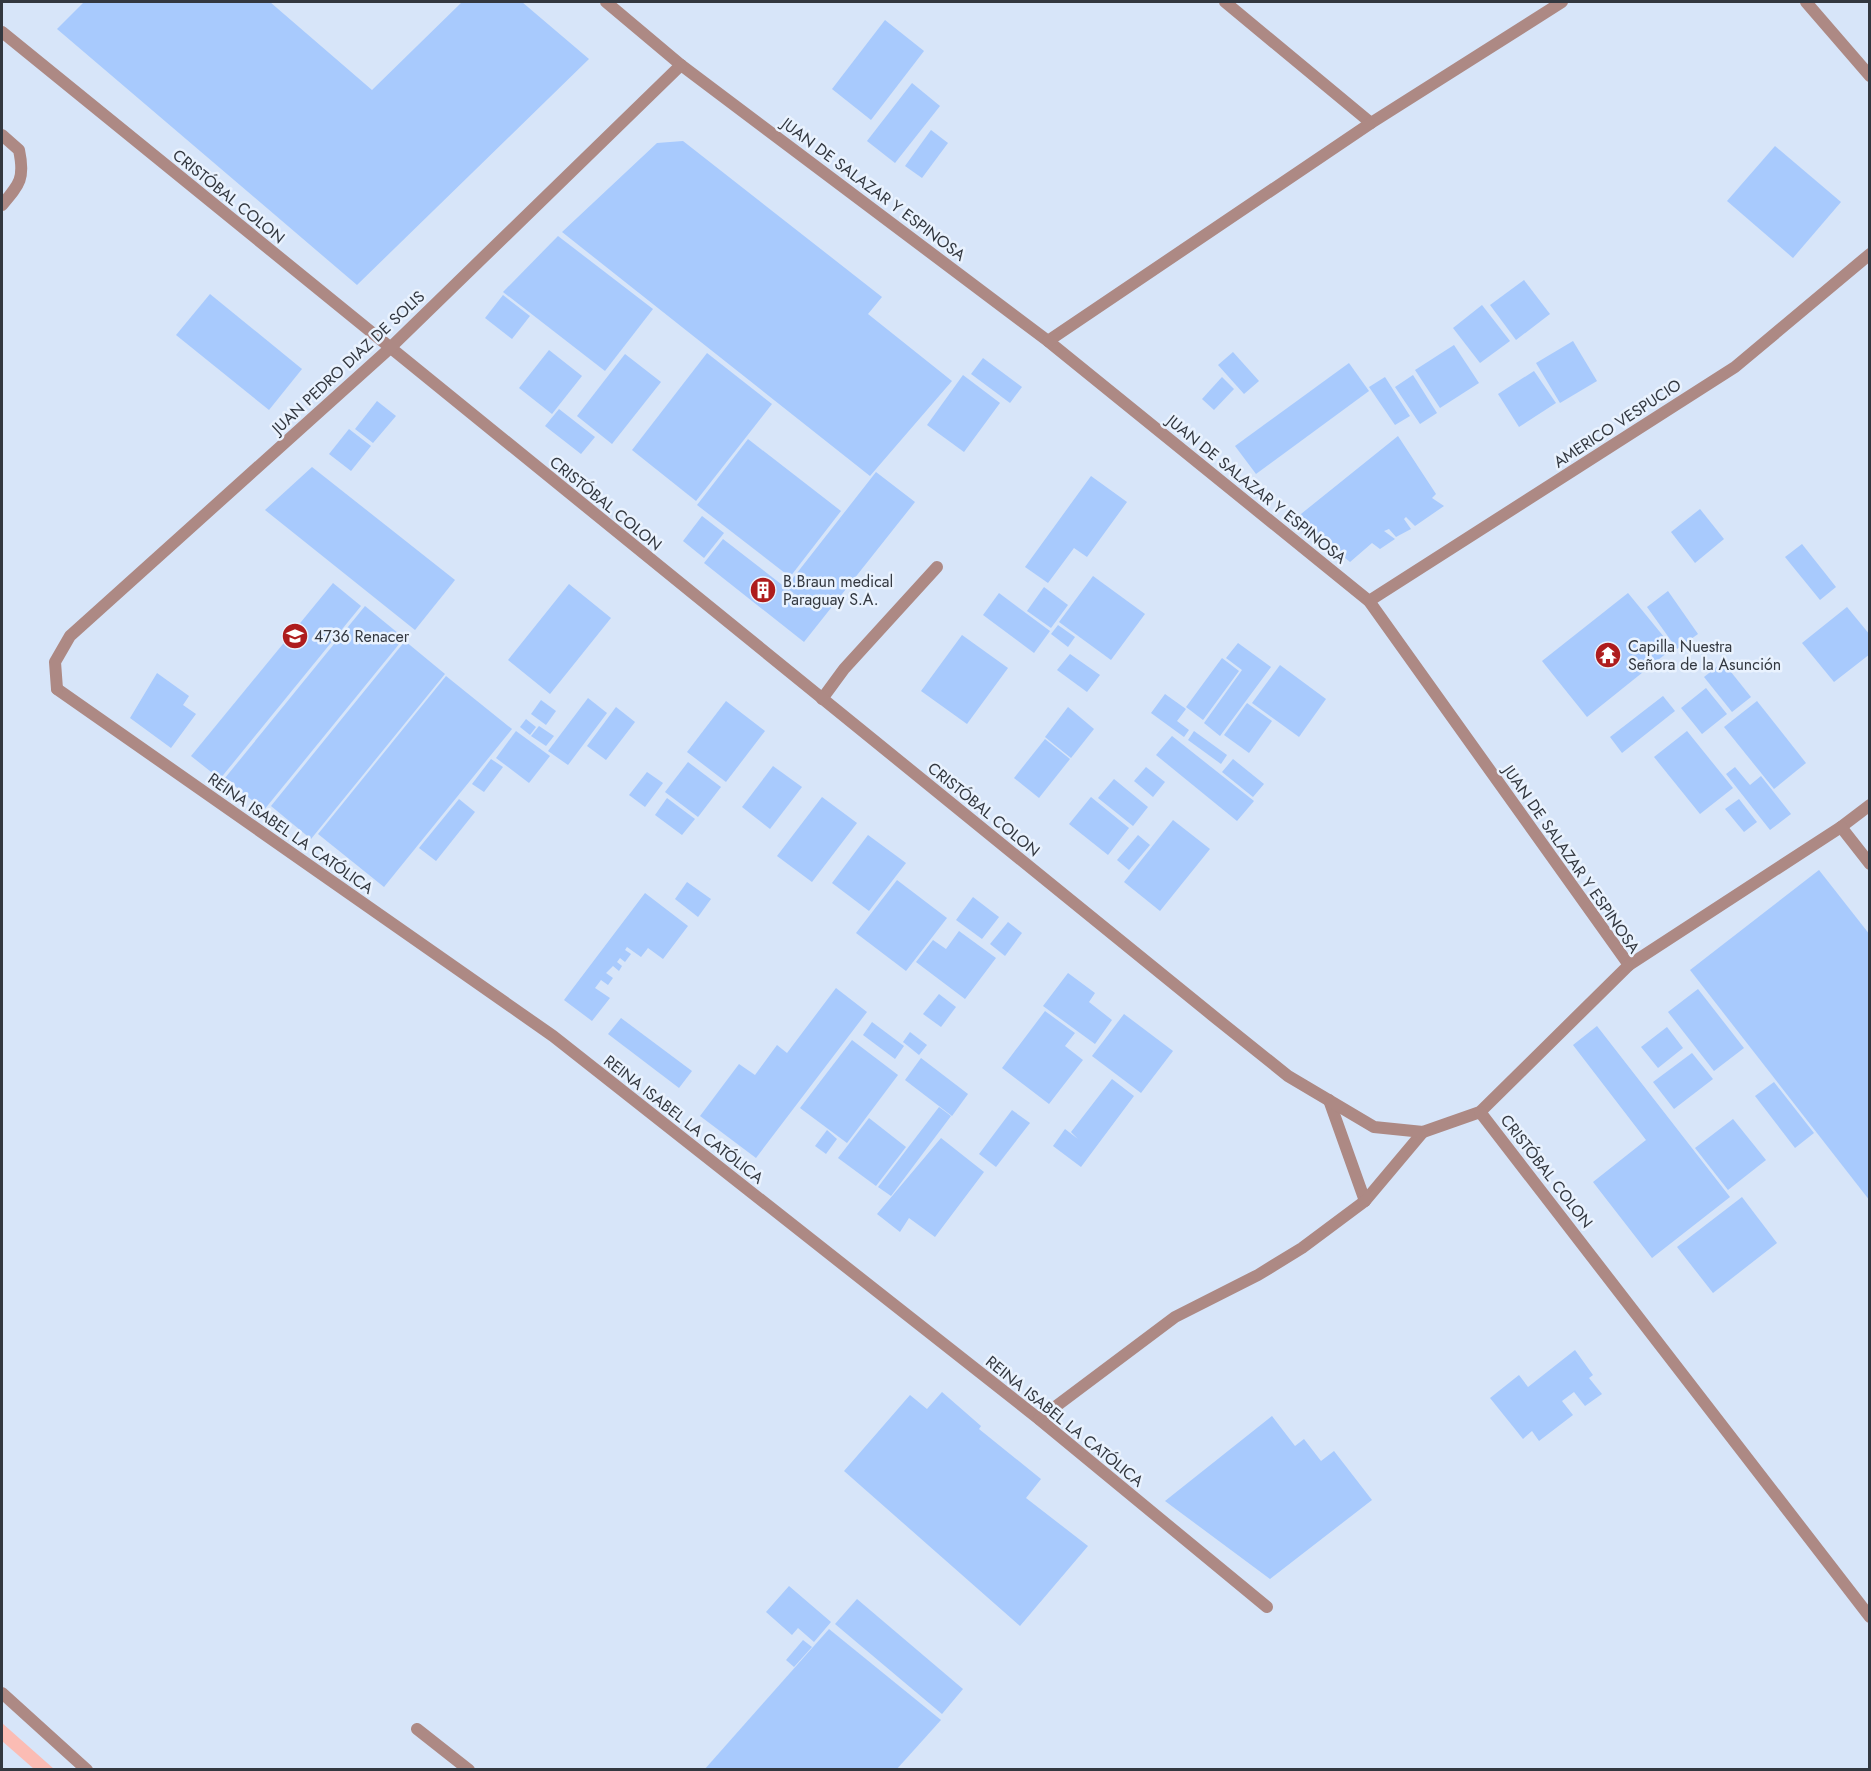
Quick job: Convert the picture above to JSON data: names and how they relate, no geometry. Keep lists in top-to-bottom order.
{
  "streets": {
    "street": [
      "JUAN DE SALAZAR Y ESPINOSA",
      "CRISTÓBAL COLON",
      "JUAN PEDRO DIAZ DE SOLIS",
      "AMERICO VESPUCIO",
      "REINA ISABEL LA CATÓLICA"
    ]
  },
  "crossings": [
    ["JUAN DE SALAZAR Y ESPINOSA", "CRISTÓBAL COLON"],
    ["JUAN DE SALAZAR Y ESPINOSA", "JUAN PEDRO DIAZ DE SOLIS"],
    ["JUAN DE SALAZAR Y ESPINOSA", "AMERICO VESPUCIO"],
    ["CRISTÓBAL COLON", "JUAN PEDRO DIAZ DE SOLIS"],
    ["JUAN PEDRO DIAZ DE SOLIS", "REINA ISABEL LA CATÓLICA"]
  ],
  "places": {
    "building": ["B.Braun medical Paraguay S.A."],
    "school or university": ["4736 Renacer"],
    "temple": ["Capilla Nuestra Señora de la Asunción"]
  }
}
